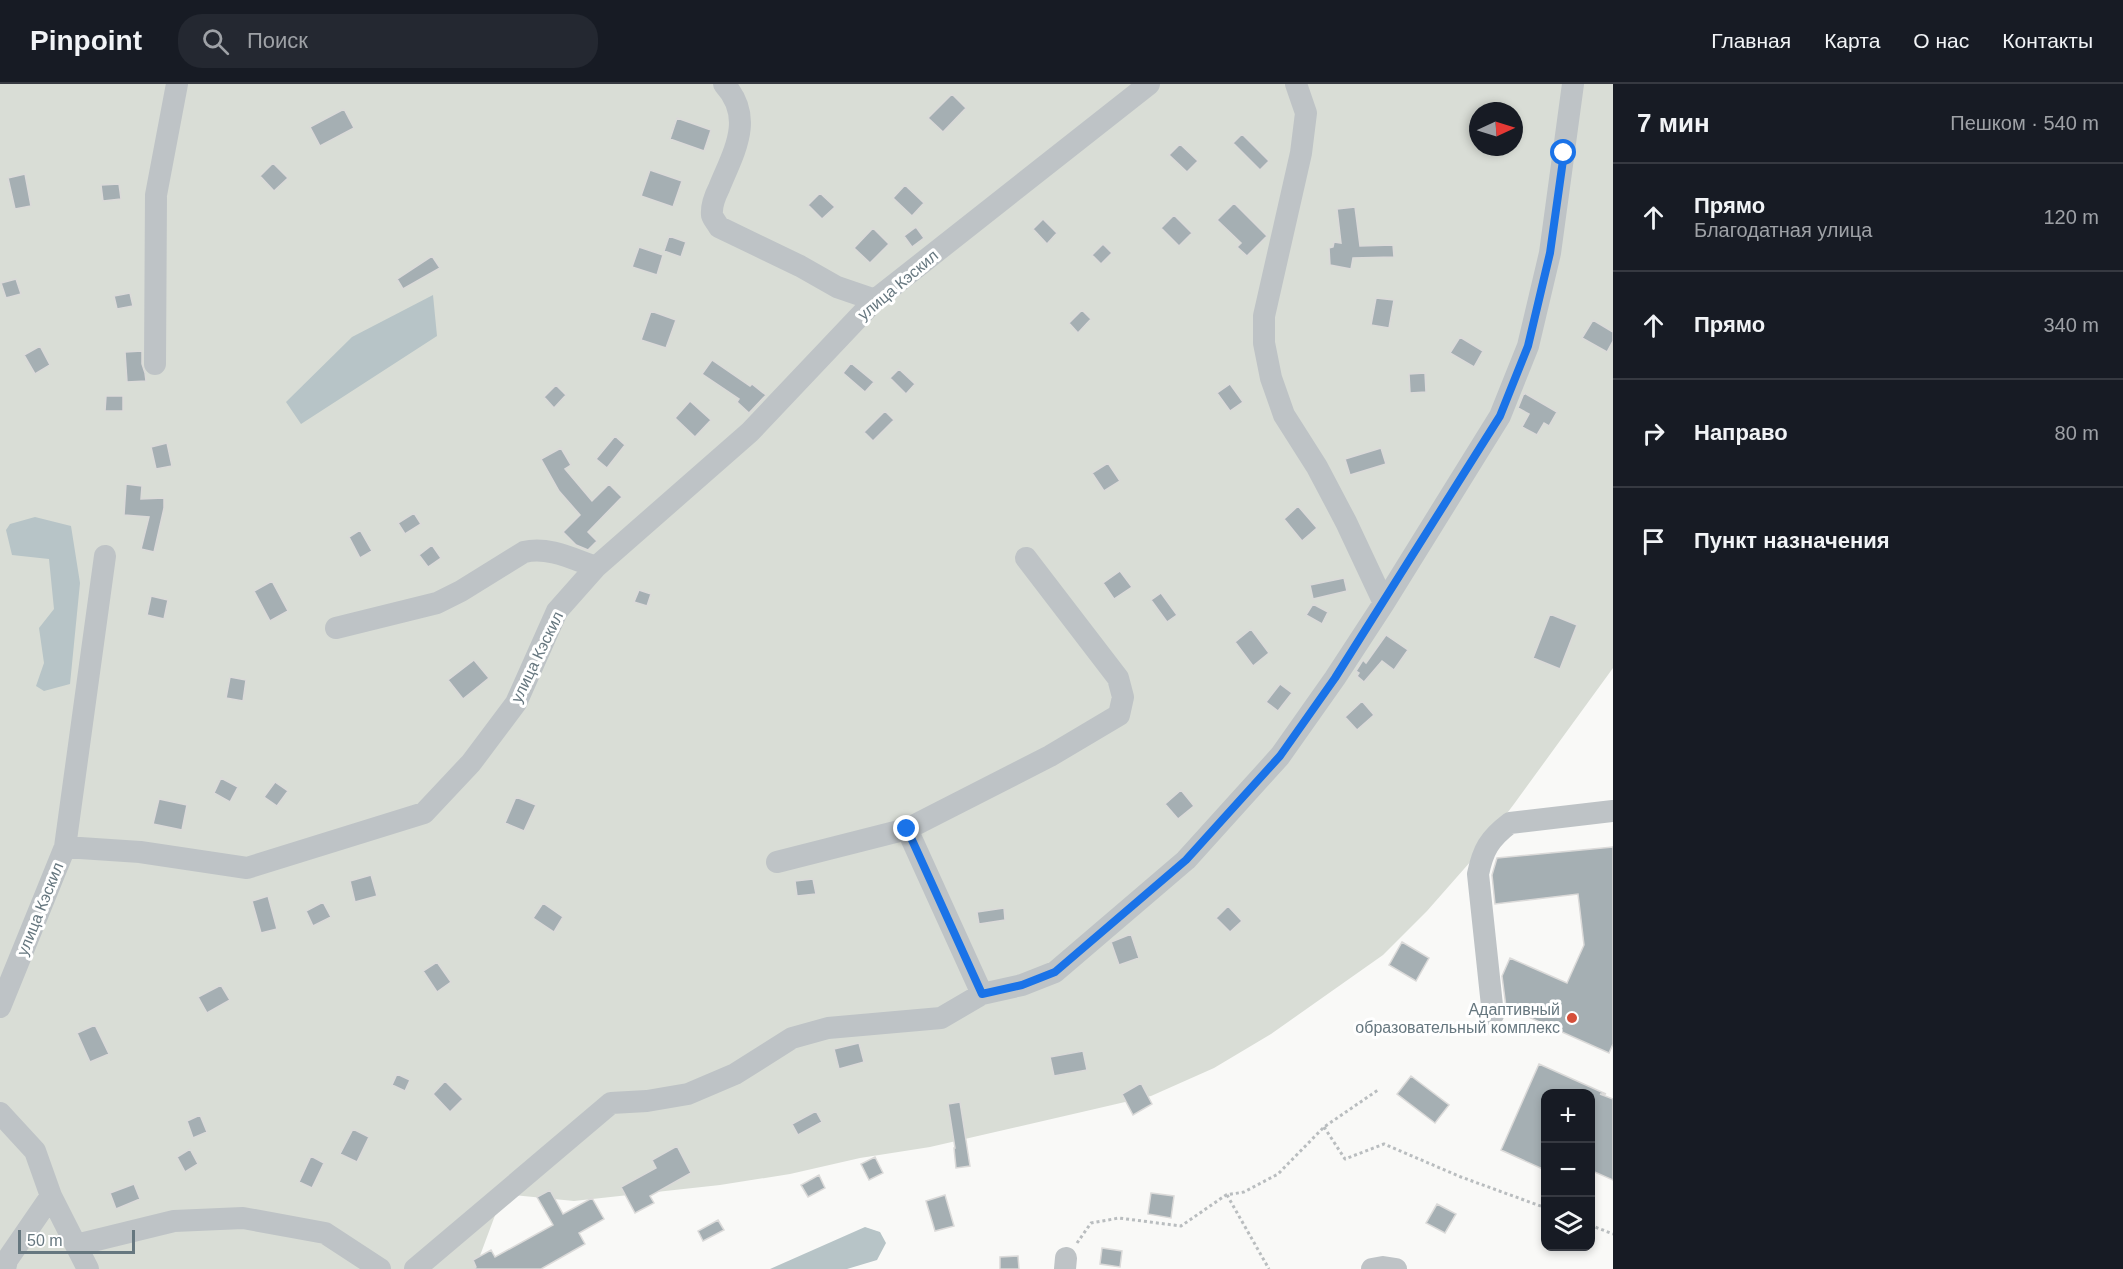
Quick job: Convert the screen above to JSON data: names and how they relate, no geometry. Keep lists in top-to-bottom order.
{
  "streets": {
    "street": ["улица Кэскил"]
  },
  "places": ["Адаптивный образовательный комплекс"],
  "scale_bar": "50 m",
  "north": "right",
  "page": {
    "header": "Pinpoint",
    "search": "Поиск",
    "nav": [
      "Главная",
      "Карта",
      "О нас",
      "Контакты"
    ],
    "heading": ["7 мин", "Пешком · 540 m"],
    "list": [
      ["Прямо", "Благодатная улица", "120 m"],
      ["Прямо", "340 m"],
      ["Направо", "80 m"],
      "Пункт назначения"
    ],
    "map_buttons": ["+", "−"],
    "scale": "50 m"
  }
}
